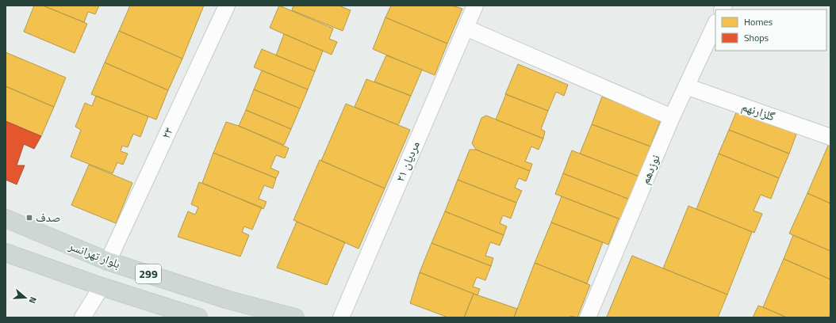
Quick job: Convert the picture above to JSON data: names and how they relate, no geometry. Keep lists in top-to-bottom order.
{
  "streets": {
    "main road": ["بلوار تهرانسر", "299"],
    "street": [
      "گلزارنهم",
      "۲۳",
      "۲۱ مردیان",
      "نوزدهم"
    ]
  },
  "crossings": [
    ["گلزارنهم", "نوزدهم"],
    ["۲۳", "بلوار تهرانسر"]
  ],
  "places": {
    "transit": ["صدف"]
  },
  "legend": ["Homes", "Shops"],
  "north": "right"
}
